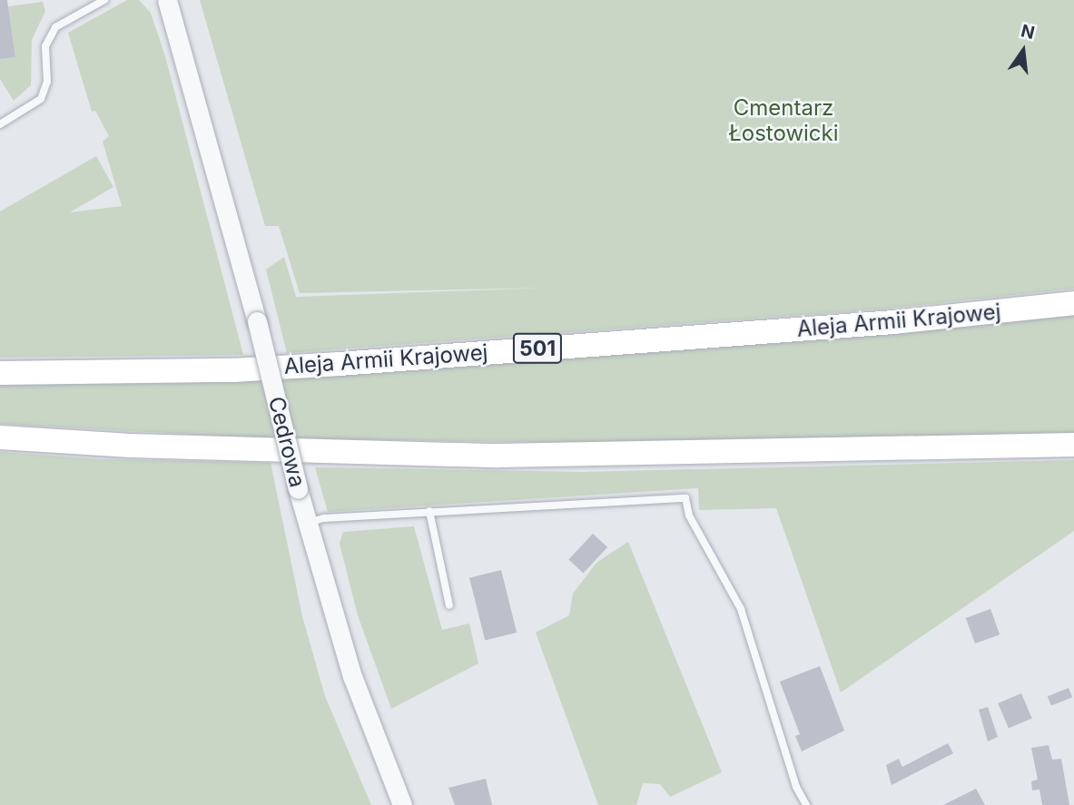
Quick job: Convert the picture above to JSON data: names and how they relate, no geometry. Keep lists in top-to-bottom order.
{
  "streets": {
    "main road": ["Aleja Armii Krajowej", "501"],
    "street": ["Cedrowa"]
  },
  "parks": ["Cmentarz Łostowicki"],
  "north": "top"
}
